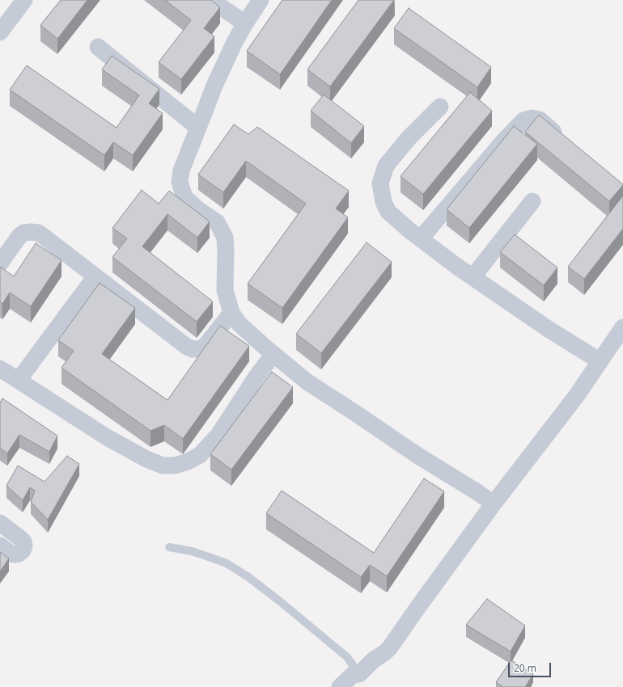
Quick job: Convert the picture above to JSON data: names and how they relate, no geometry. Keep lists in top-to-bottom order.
{
  "scale_bar": "20 m"
}
